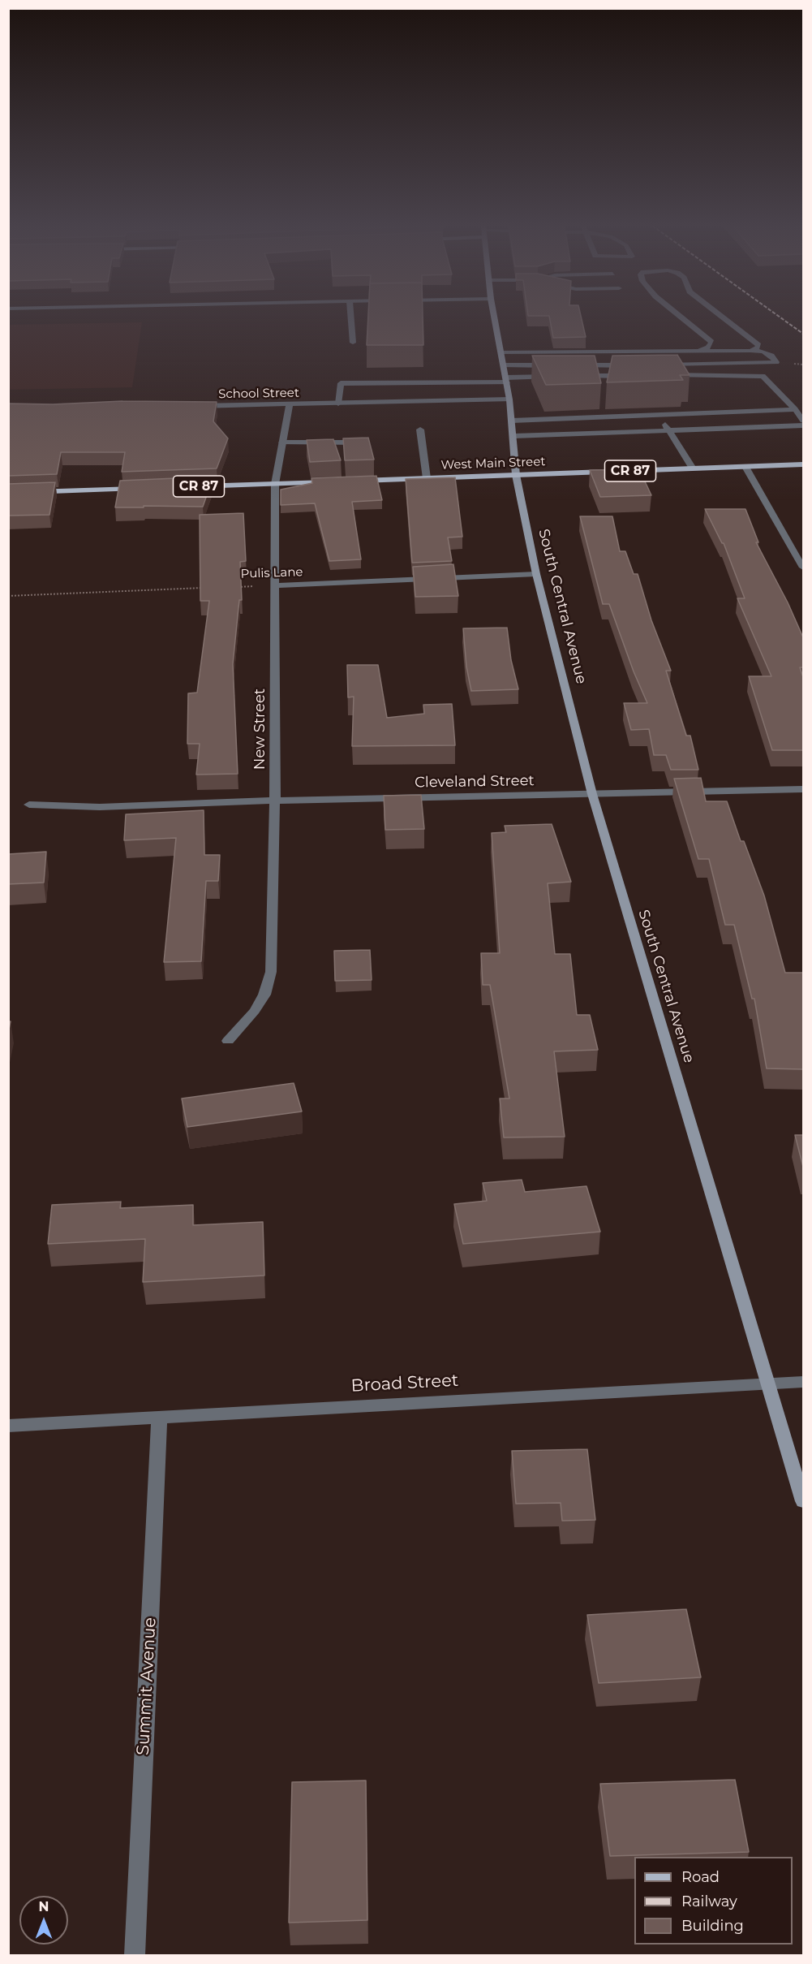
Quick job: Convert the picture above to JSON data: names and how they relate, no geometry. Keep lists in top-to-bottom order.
{
  "streets": {
    "main road": ["West Main Street", "CR 87"],
    "street": [
      "School Street",
      "Pulis Lane",
      "South Central Avenue",
      "New Street",
      "Cleveland Street",
      "Broad Street",
      "Summit Avenue"
    ]
  },
  "crossings": [
    ["School Street", "South Central Avenue"],
    ["School Street", "New Street"],
    ["West Main Street", "South Central Avenue"],
    ["CR 87", "New Street"],
    ["Pulis Lane", "South Central Avenue"],
    ["Pulis Lane", "New Street"],
    ["South Central Avenue", "Cleveland Street"],
    ["South Central Avenue", "Broad Street"],
    ["New Street", "Cleveland Street"],
    ["Broad Street", "Summit Avenue"]
  ],
  "legend": ["Road", "Railway", "Building"],
  "north": "top"
}
